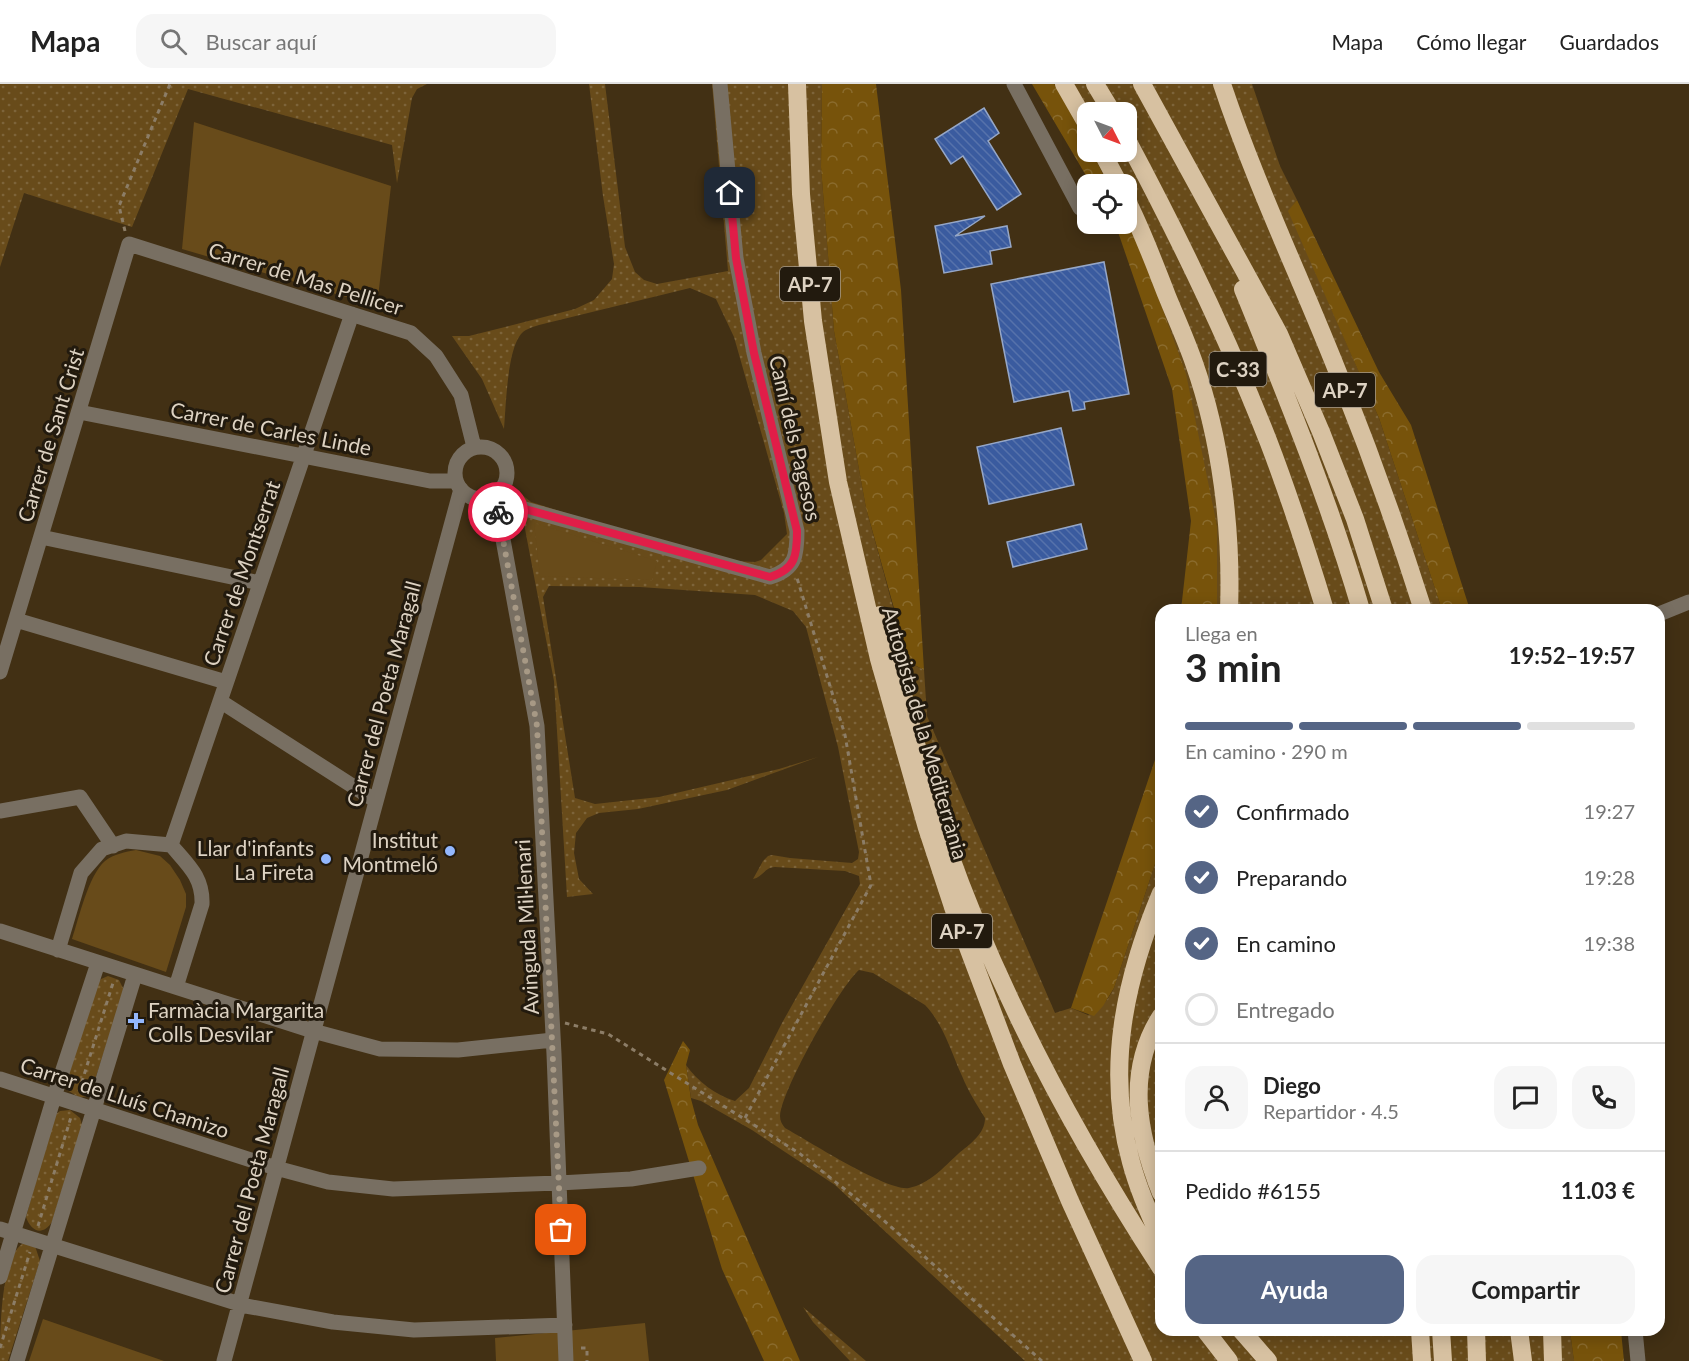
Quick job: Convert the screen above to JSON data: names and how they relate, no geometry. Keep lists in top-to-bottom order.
{
  "streets": {
    "highway": ["AP-7", "C-33", "Autopista de la Mediterrània"],
    "street": [
      "Carrer de Mas Pellicer",
      "Carrer de Carles Linde",
      "Carrer de Sant Crist",
      "Camí dels Pagesos",
      "Carrer de Montserrat",
      "Carrer del Poeta Maragall",
      "Avinguda Mil·lenari",
      "Carrer de Lluís Chamizo"
    ]
  },
  "crossings": [
    ["Carrer de Mas Pellicer", "Carrer de Carles Linde"],
    ["Carrer de Mas Pellicer", "Carrer de Sant Crist"],
    ["Carrer de Mas Pellicer", "Carrer de Montserrat"],
    ["Carrer de Mas Pellicer", "Carrer del Poeta Maragall"],
    ["Carrer de Mas Pellicer", "Avinguda Mil·lenari"],
    ["Carrer de Carles Linde", "Carrer de Sant Crist"],
    ["Carrer de Carles Linde", "Carrer de Montserrat"],
    ["Carrer de Carles Linde", "Carrer del Poeta Maragall"],
    ["Carrer de Carles Linde", "Avinguda Mil·lenari"],
    ["Carrer del Poeta Maragall", "Avinguda Mil·lenari"],
    ["Carrer del Poeta Maragall", "Carrer de Lluís Chamizo"],
    ["Avinguda Mil·lenari", "Carrer de Lluís Chamizo"]
  ],
  "places": {
    "other": ["Institut Montmeló", "Llar d'infants La Fireta"],
    "health": ["Farmàcia Margarita Colls Desvilar"]
  },
  "north": "bottom right",
  "page": {
    "header": "Mapa",
    "search": "Buscar aquí",
    "nav": ["Mapa", "Cómo llegar", "Guardados"],
    "heading": ["3 min", "Llega en", "19:52–19:57"],
    "panel": [
      "Diego",
      "Repartidor · 4.5",
      "Pedido #6155",
      "11.03 €"
    ],
    "bar": "En camino · 290 m",
    "list": [
      ["Confirmado", "19:27"],
      ["Preparando", "19:28"],
      ["En camino", "19:38"],
      "Entregado"
    ],
    "buttons": ["Ayuda", "Compartir"]
  }
}
